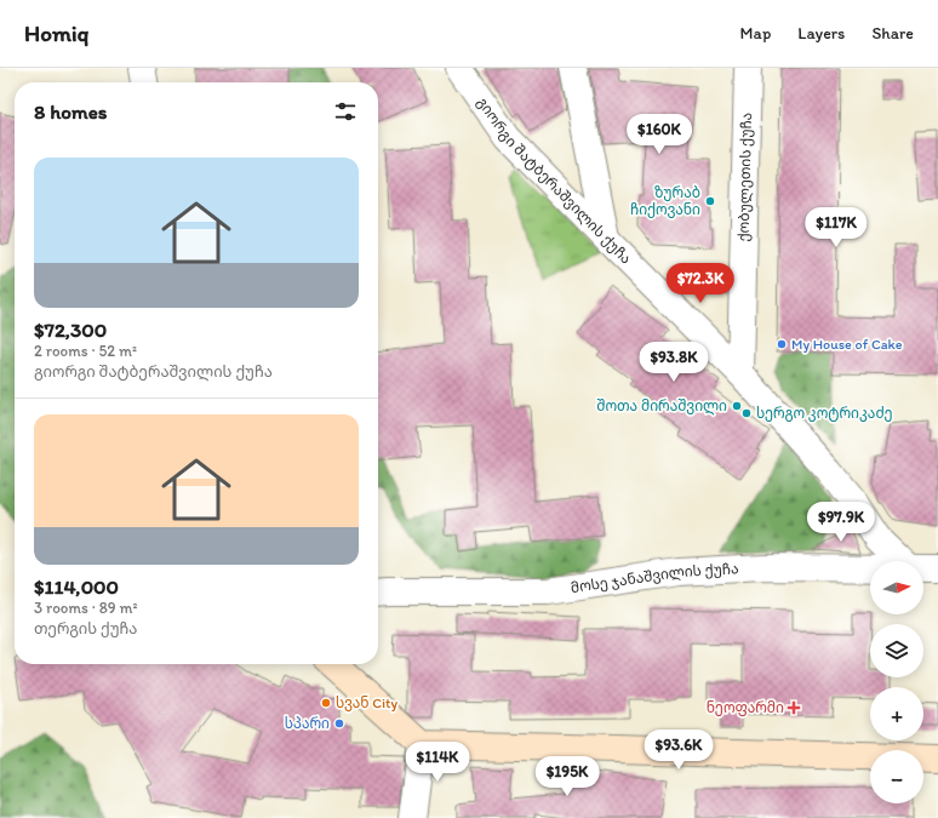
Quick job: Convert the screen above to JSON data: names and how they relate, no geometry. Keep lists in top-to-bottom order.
{
  "streets": {
    "street": ["ქობულეთის ქუჩა", "გიორგი შატბერაშვილის ქუჩა", "მოსე ჯანაშვილის ქუჩა"]
  },
  "crossings": [
    ["ქობულეთის ქუჩა", "გიორგი შატბერაშვილის ქუჩა"]
  ],
  "places": {
    "other": [
      "ზურაბ ჩიქოვანი",
      "My House of Cake",
      "შოთა მირაშვილი",
      "სერგო კოტრიკაძე",
      "სვან City",
      "სპარი"
    ],
    "health": ["ნეოფარმი"]
  },
  "north": "right",
  "page": {
    "header": "Homiq",
    "nav": ["Map", "Layers", "Share"],
    "heading": "8 homes",
    "price": [
      "$160K",
      "$117K",
      "$72.3K",
      "$93.8K",
      "$97.9K",
      "$93.6K",
      "$114K",
      "$195K"
    ],
    "list": [
      {
        "name": "$72,300",
        "note": "2 rooms · 52 m² · გიორგი შატბერაშვილის ქუჩა"
      },
      {
        "name": "$114,000",
        "note": "3 rooms · 89 m² · თერგის ქუჩა"
      }
    ],
    "map_buttons": ["+", "−"]
  }
}
